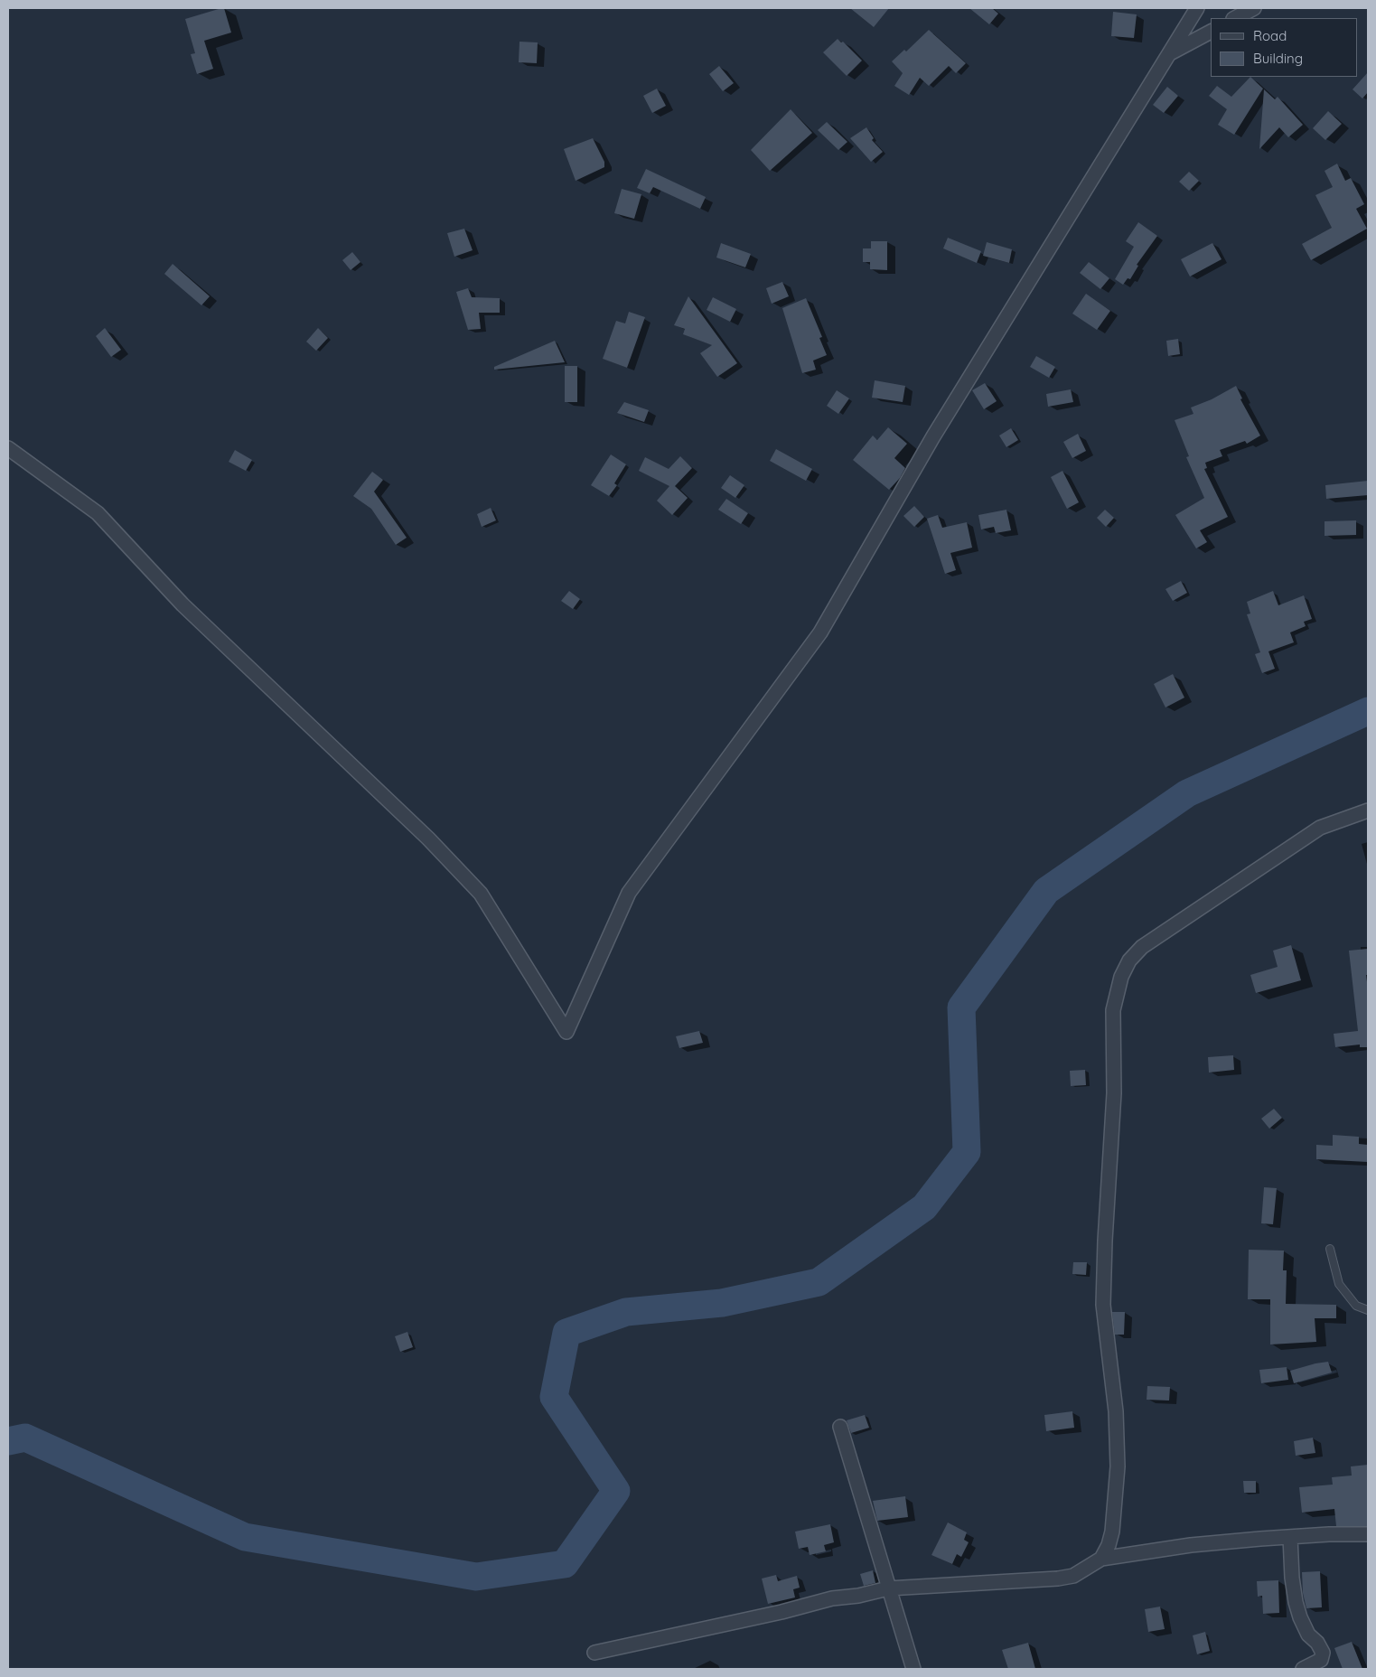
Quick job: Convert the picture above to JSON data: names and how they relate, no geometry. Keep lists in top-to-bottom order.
{
  "legend": ["Road", "Building"]
}
